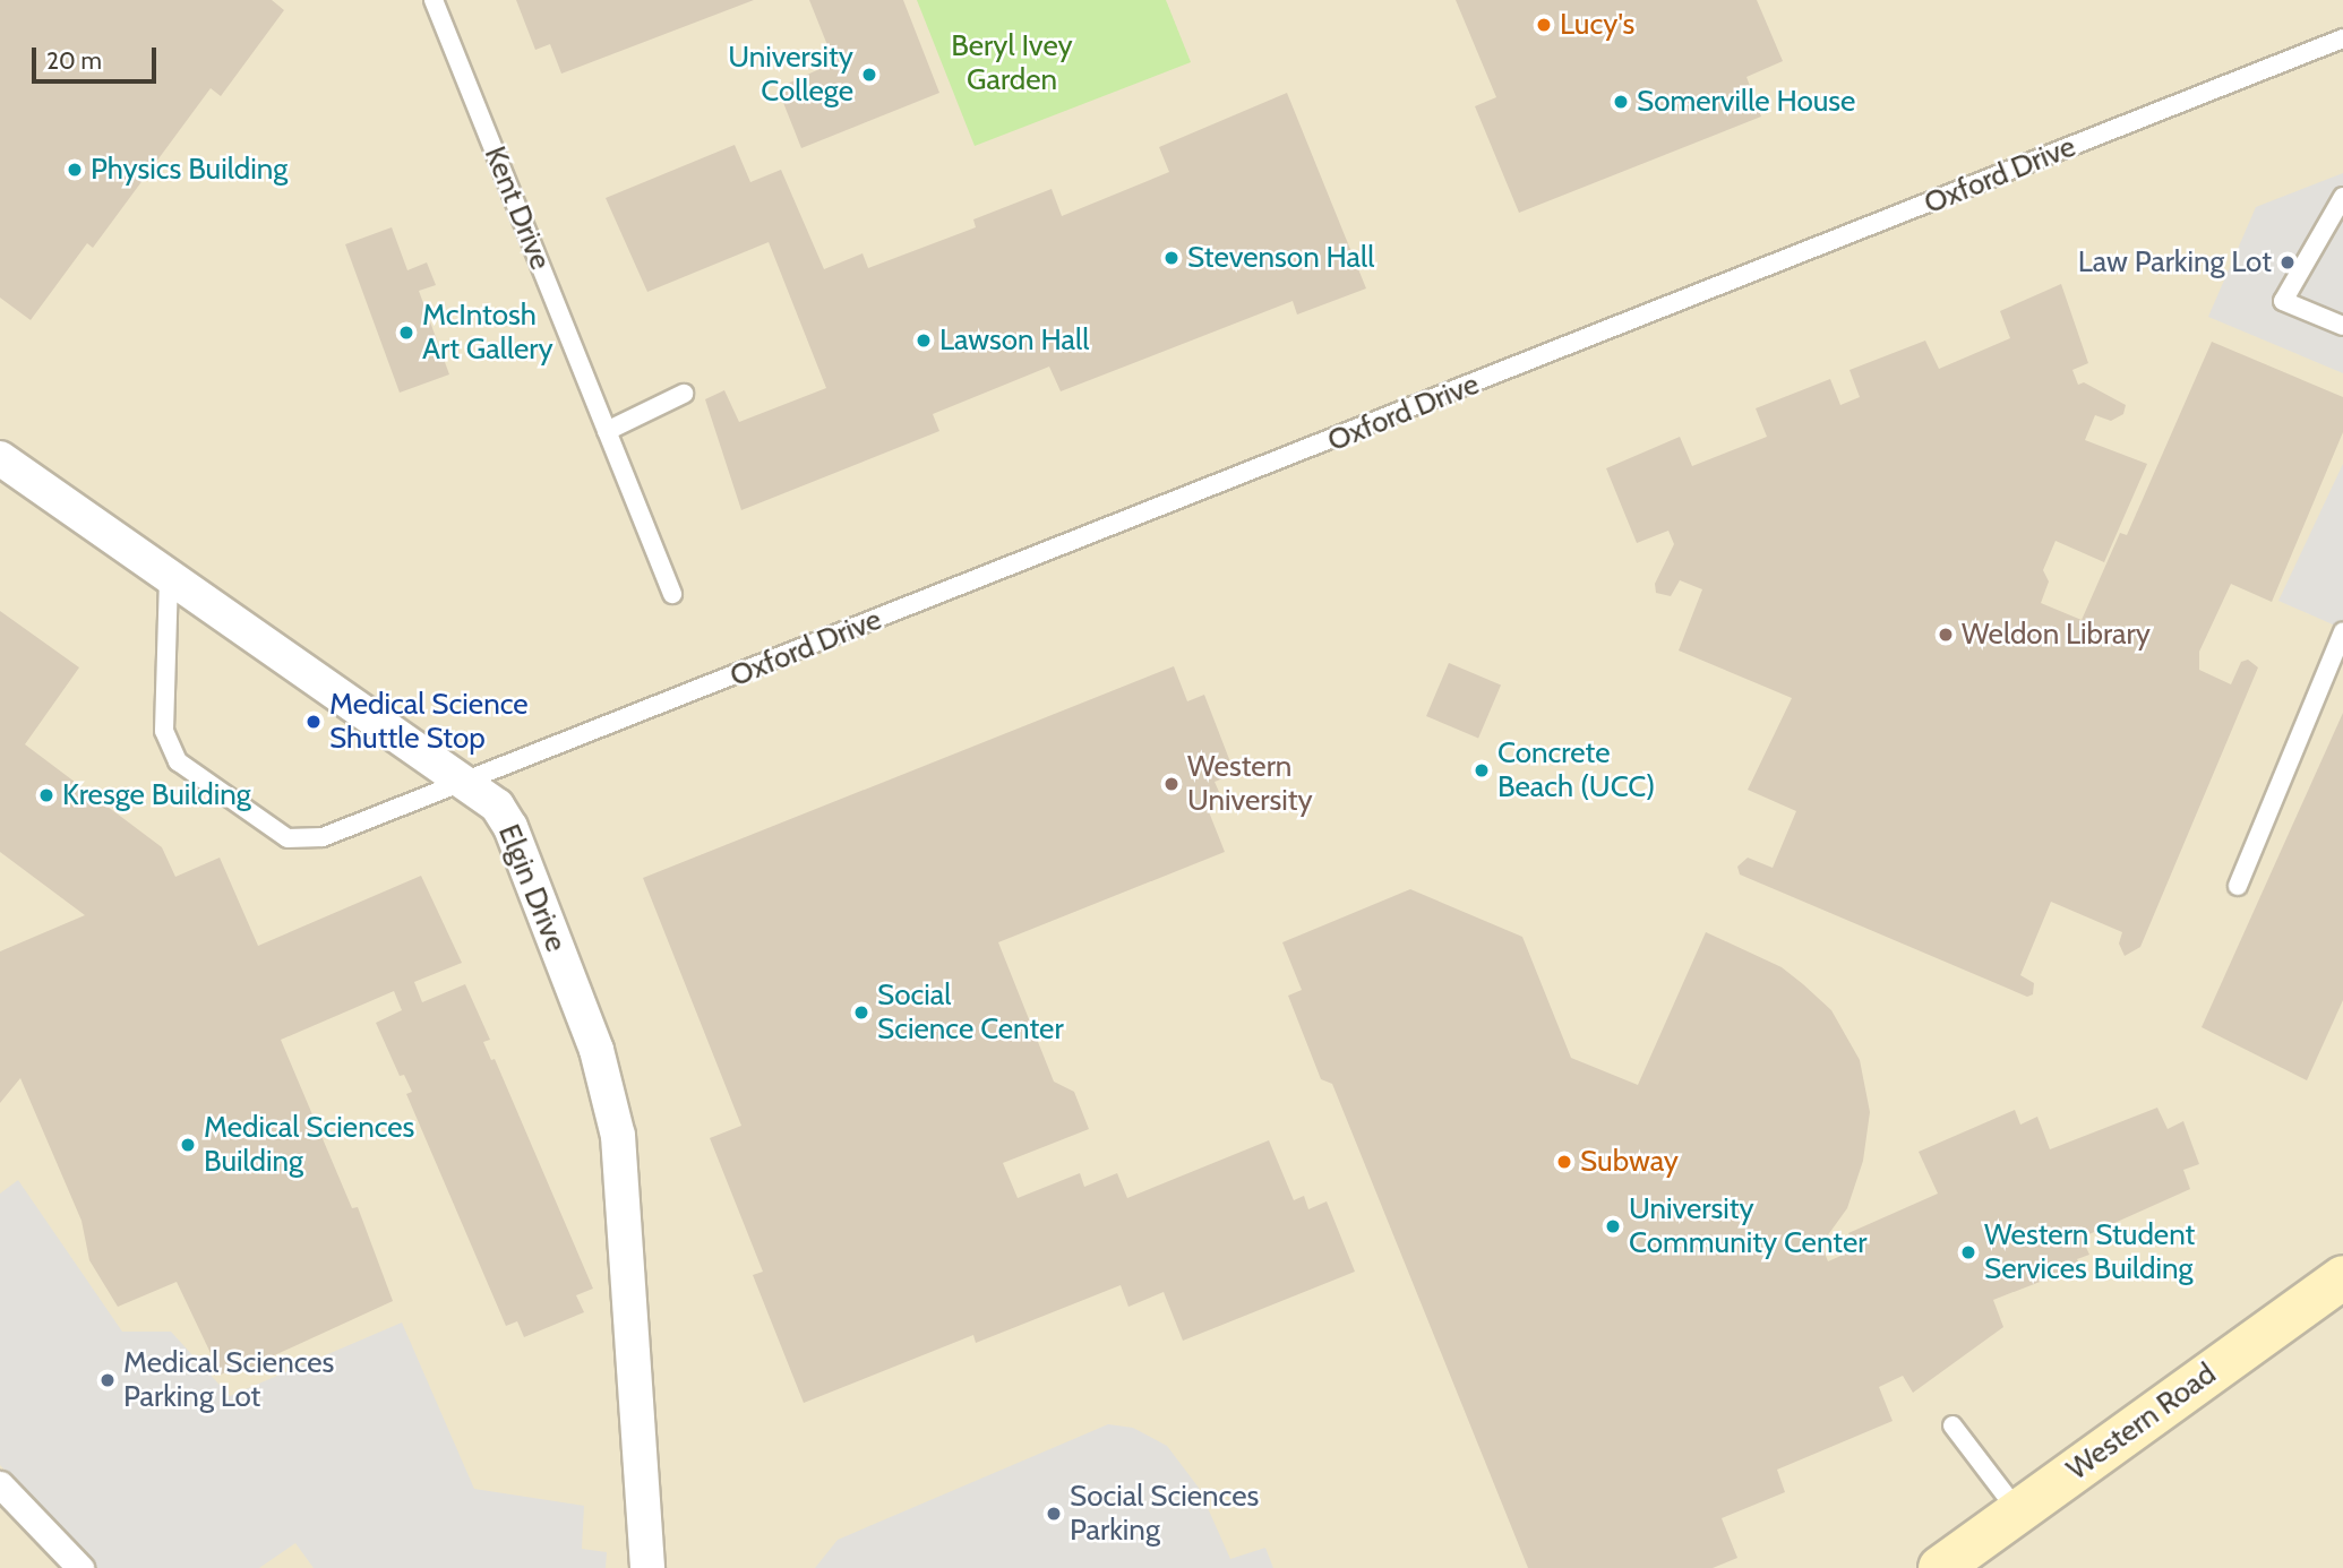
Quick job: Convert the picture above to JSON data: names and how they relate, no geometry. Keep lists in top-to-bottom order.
{
  "streets": {
    "main road": ["Western Road"],
    "street": ["Elgin Drive"],
    "lane": ["Oxford Drive", "Kent Drive"]
  },
  "crossings": [
    ["Oxford Drive", "Elgin Drive"]
  ],
  "parks": ["Beryl Ivey Garden"],
  "places": [
    "Lucy's",
    "University College",
    "Somerville House",
    "Physics Building",
    "Stevenson Hall",
    "Law Parking Lot",
    "McIntosh Art Gallery",
    "Lawson Hall",
    "Weldon Library",
    "Medical Science Shuttle Stop",
    "Concrete Beach (UCC)",
    "Western University",
    "Kresge Building",
    "Social Science Center",
    "Medical Sciences Building",
    "Subway",
    "University Community Center",
    "Western Student Services Building",
    "Medical Sciences Parking Lot",
    "Social Sciences Parking"
  ],
  "scale_bar": "20 m"
}
